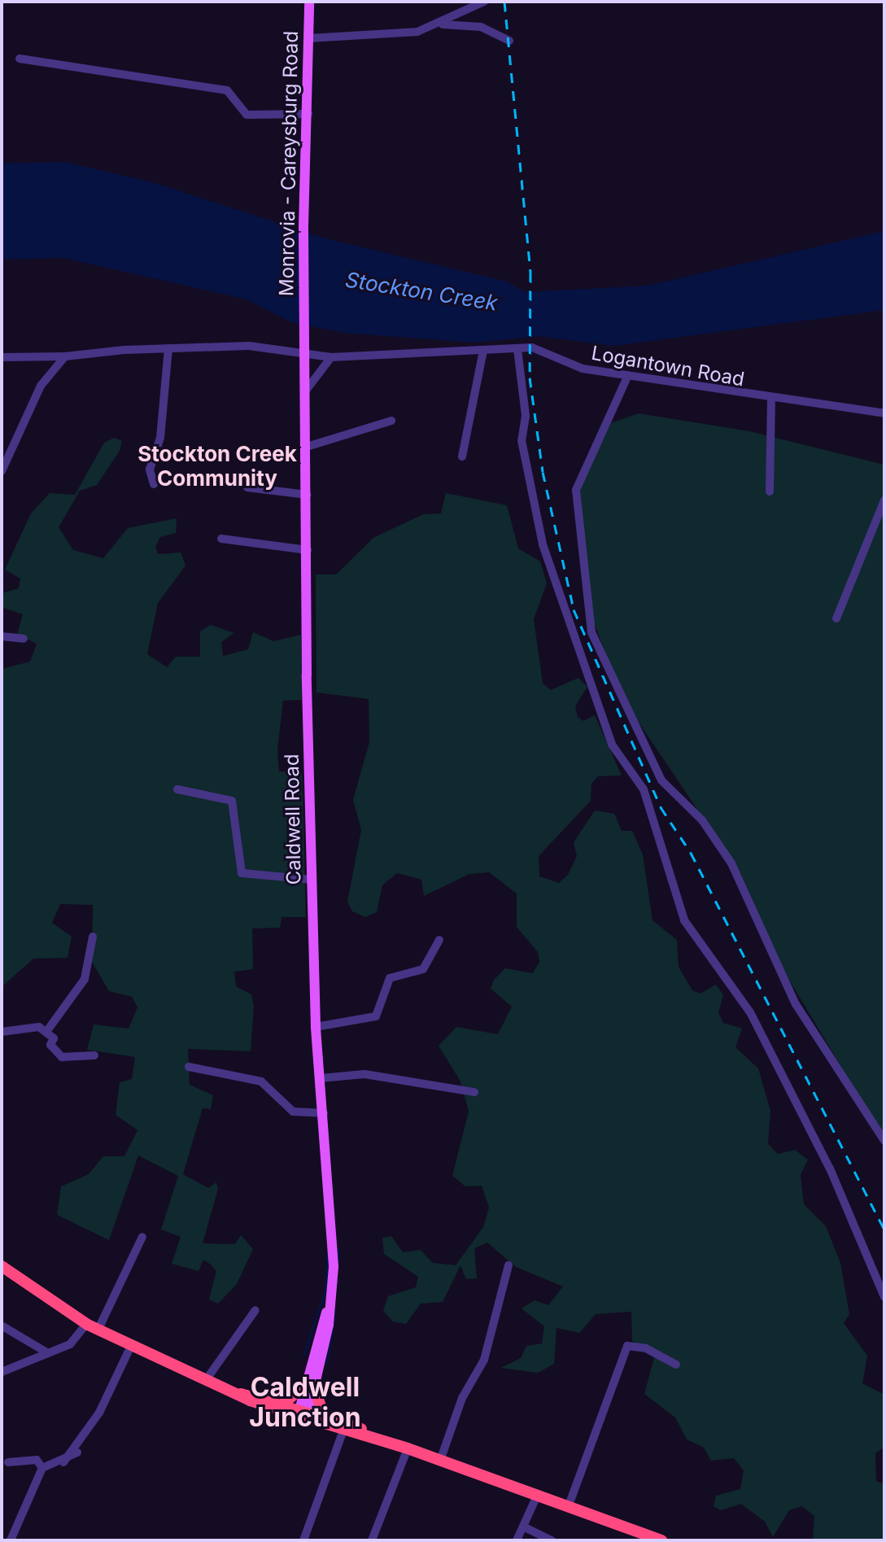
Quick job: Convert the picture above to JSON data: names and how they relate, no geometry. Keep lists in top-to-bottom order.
{
  "streets": {
    "main road": ["Monrovia - Careysburg Road", "Caldwell Road"],
    "street": ["Logantown Road"]
  },
  "crossings": [
    ["Monrovia - Careysburg Road", "Caldwell Road"],
    ["Logantown Road", "Caldwell Road"]
  ],
  "districts": ["Stockton Creek Community", "Caldwell Junction"],
  "water": ["Stockton Creek"]
}
